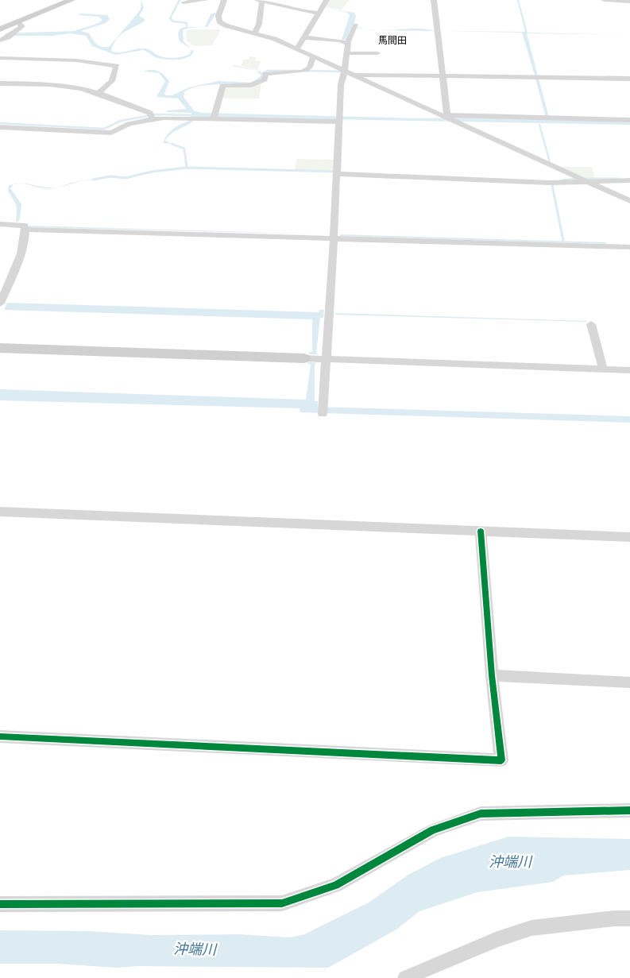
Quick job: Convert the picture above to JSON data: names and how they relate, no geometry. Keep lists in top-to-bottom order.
{
  "districts": ["馬間田"],
  "water": ["沖端川"]
}
